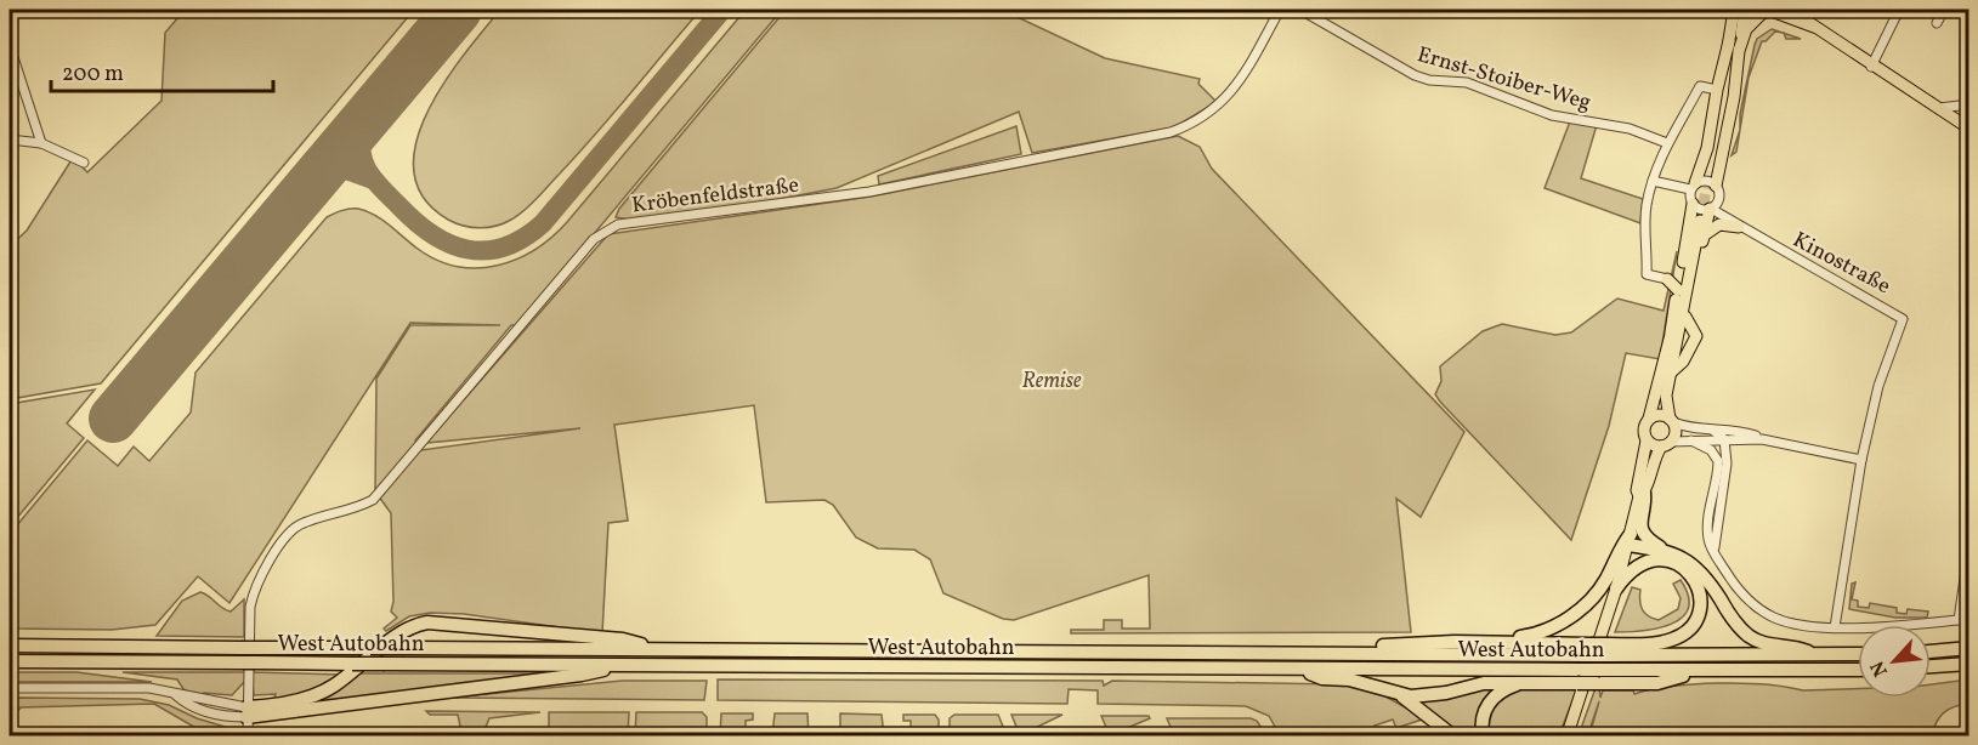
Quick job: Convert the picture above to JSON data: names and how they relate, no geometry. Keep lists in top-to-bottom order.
{
  "streets": {
    "highway": ["West Autobahn"],
    "street": ["Ernst-Stoiber-Weg", "Kröbenfeldstraße", "Kinostraße"]
  },
  "crossings": [
    ["Kröbenfeldstraße", "West Autobahn"]
  ],
  "parks": ["Remise"],
  "scale_bar": "200 m",
  "north": "bottom left"
}
